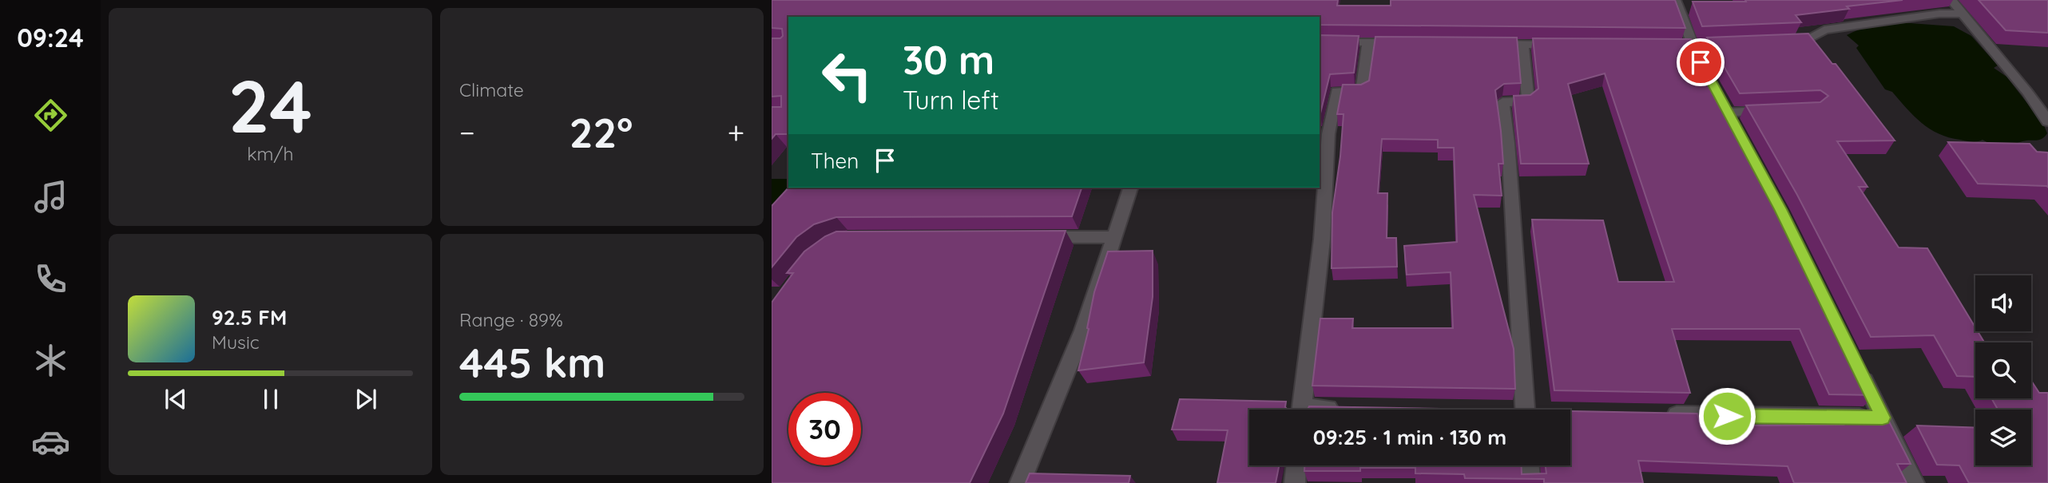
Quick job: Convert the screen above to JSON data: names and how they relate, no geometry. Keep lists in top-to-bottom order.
{
  "page": {
    "tabs": "09:24",
    "tile": [
      ["24", "km/h"],
      "Climate",
      ["Range · 89%", "445 km"]
    ],
    "turn": ["30 m", "Turn left"],
    "heat": ["−", "22°", "+"],
    "then": "Then",
    "song": ["92.5 FM", "Music"],
    "limit": "30",
    "trip": "09:25 · 1 min · 130 m"
  }
}
